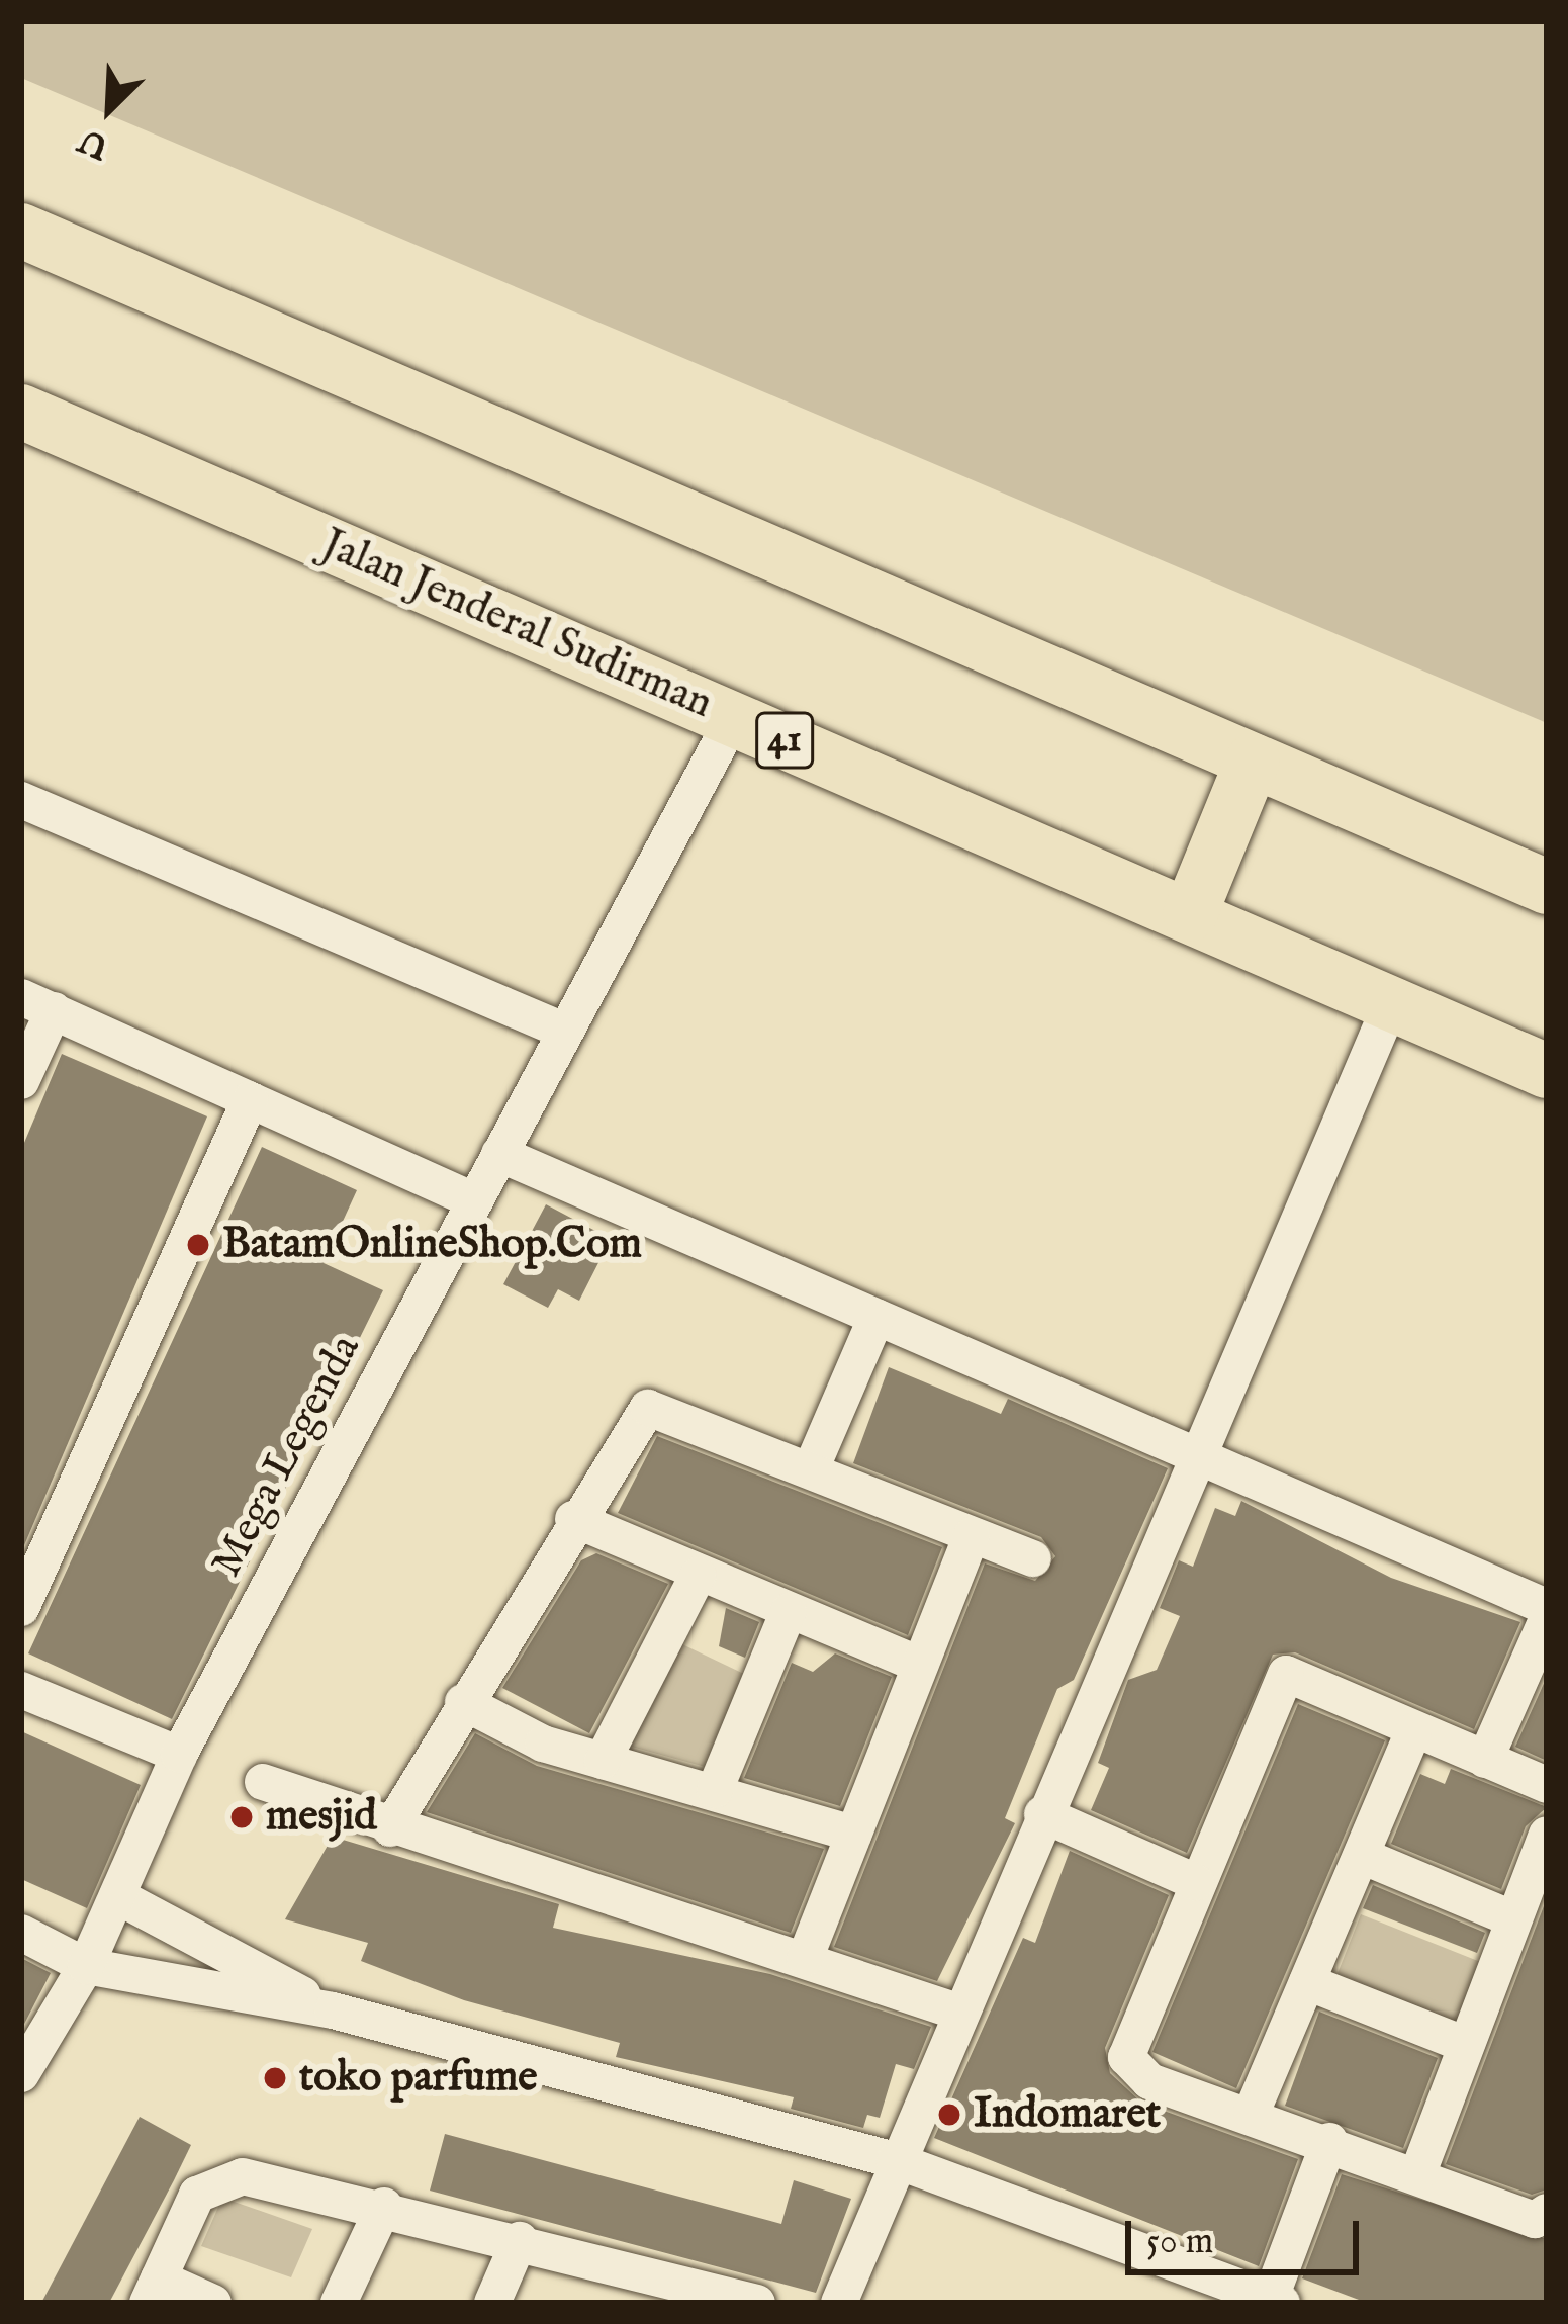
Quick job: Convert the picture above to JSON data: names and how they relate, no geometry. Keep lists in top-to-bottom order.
{
  "streets": {
    "highway": ["Jalan Jenderal Sudirman", "41"],
    "street": ["Mega Legenda"]
  },
  "crossings": [
    ["Jalan Jenderal Sudirman", "Mega Legenda"]
  ],
  "places": [
    "BatamOnlineShop.Com",
    "mesjid",
    "toko parfume",
    "Indomaret"
  ],
  "scale_bar": "50 m",
  "north": "bottom left"
}
